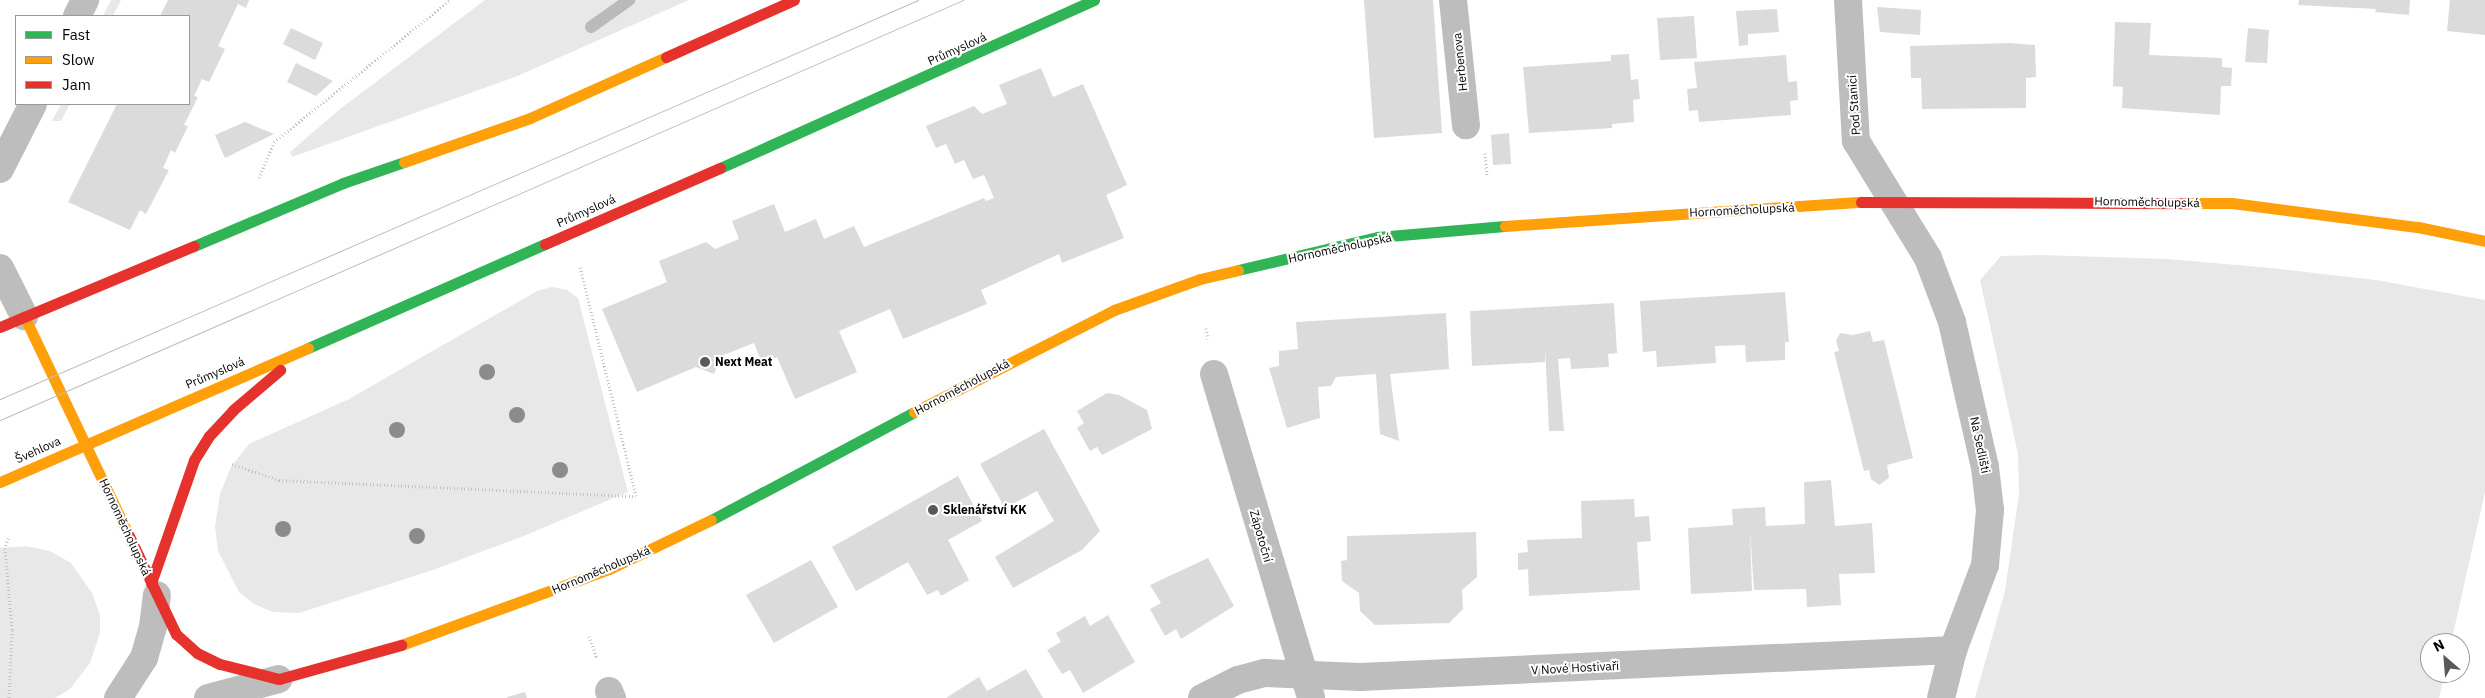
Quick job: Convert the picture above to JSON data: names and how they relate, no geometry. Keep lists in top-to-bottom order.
{
  "streets": {
    "street": [
      "Průmyslová",
      "Herbenova",
      "Pod Stanicí",
      "Hornoměcholupská",
      "Na Sedlišti",
      "Švehlova",
      "Zápotoční",
      "V Nové Hostivaři"
    ]
  },
  "crossings": [
    ["Průmyslová", "Hornoměcholupská"],
    ["Průmyslová", "Švehlova"],
    ["Pod Stanicí", "Hornoměcholupská"],
    ["Pod Stanicí", "Na Sedlišti"],
    ["Hornoměcholupská", "Na Sedlišti"],
    ["Hornoměcholupská", "Švehlova"],
    ["Na Sedlišti", "V Nové Hostivaři"],
    ["Zápotoční", "V Nové Hostivaři"]
  ],
  "places": ["Next Meat", "Sklenářství KK"],
  "legend": ["Fast", "Slow", "Jam"],
  "north": "top left"
}
